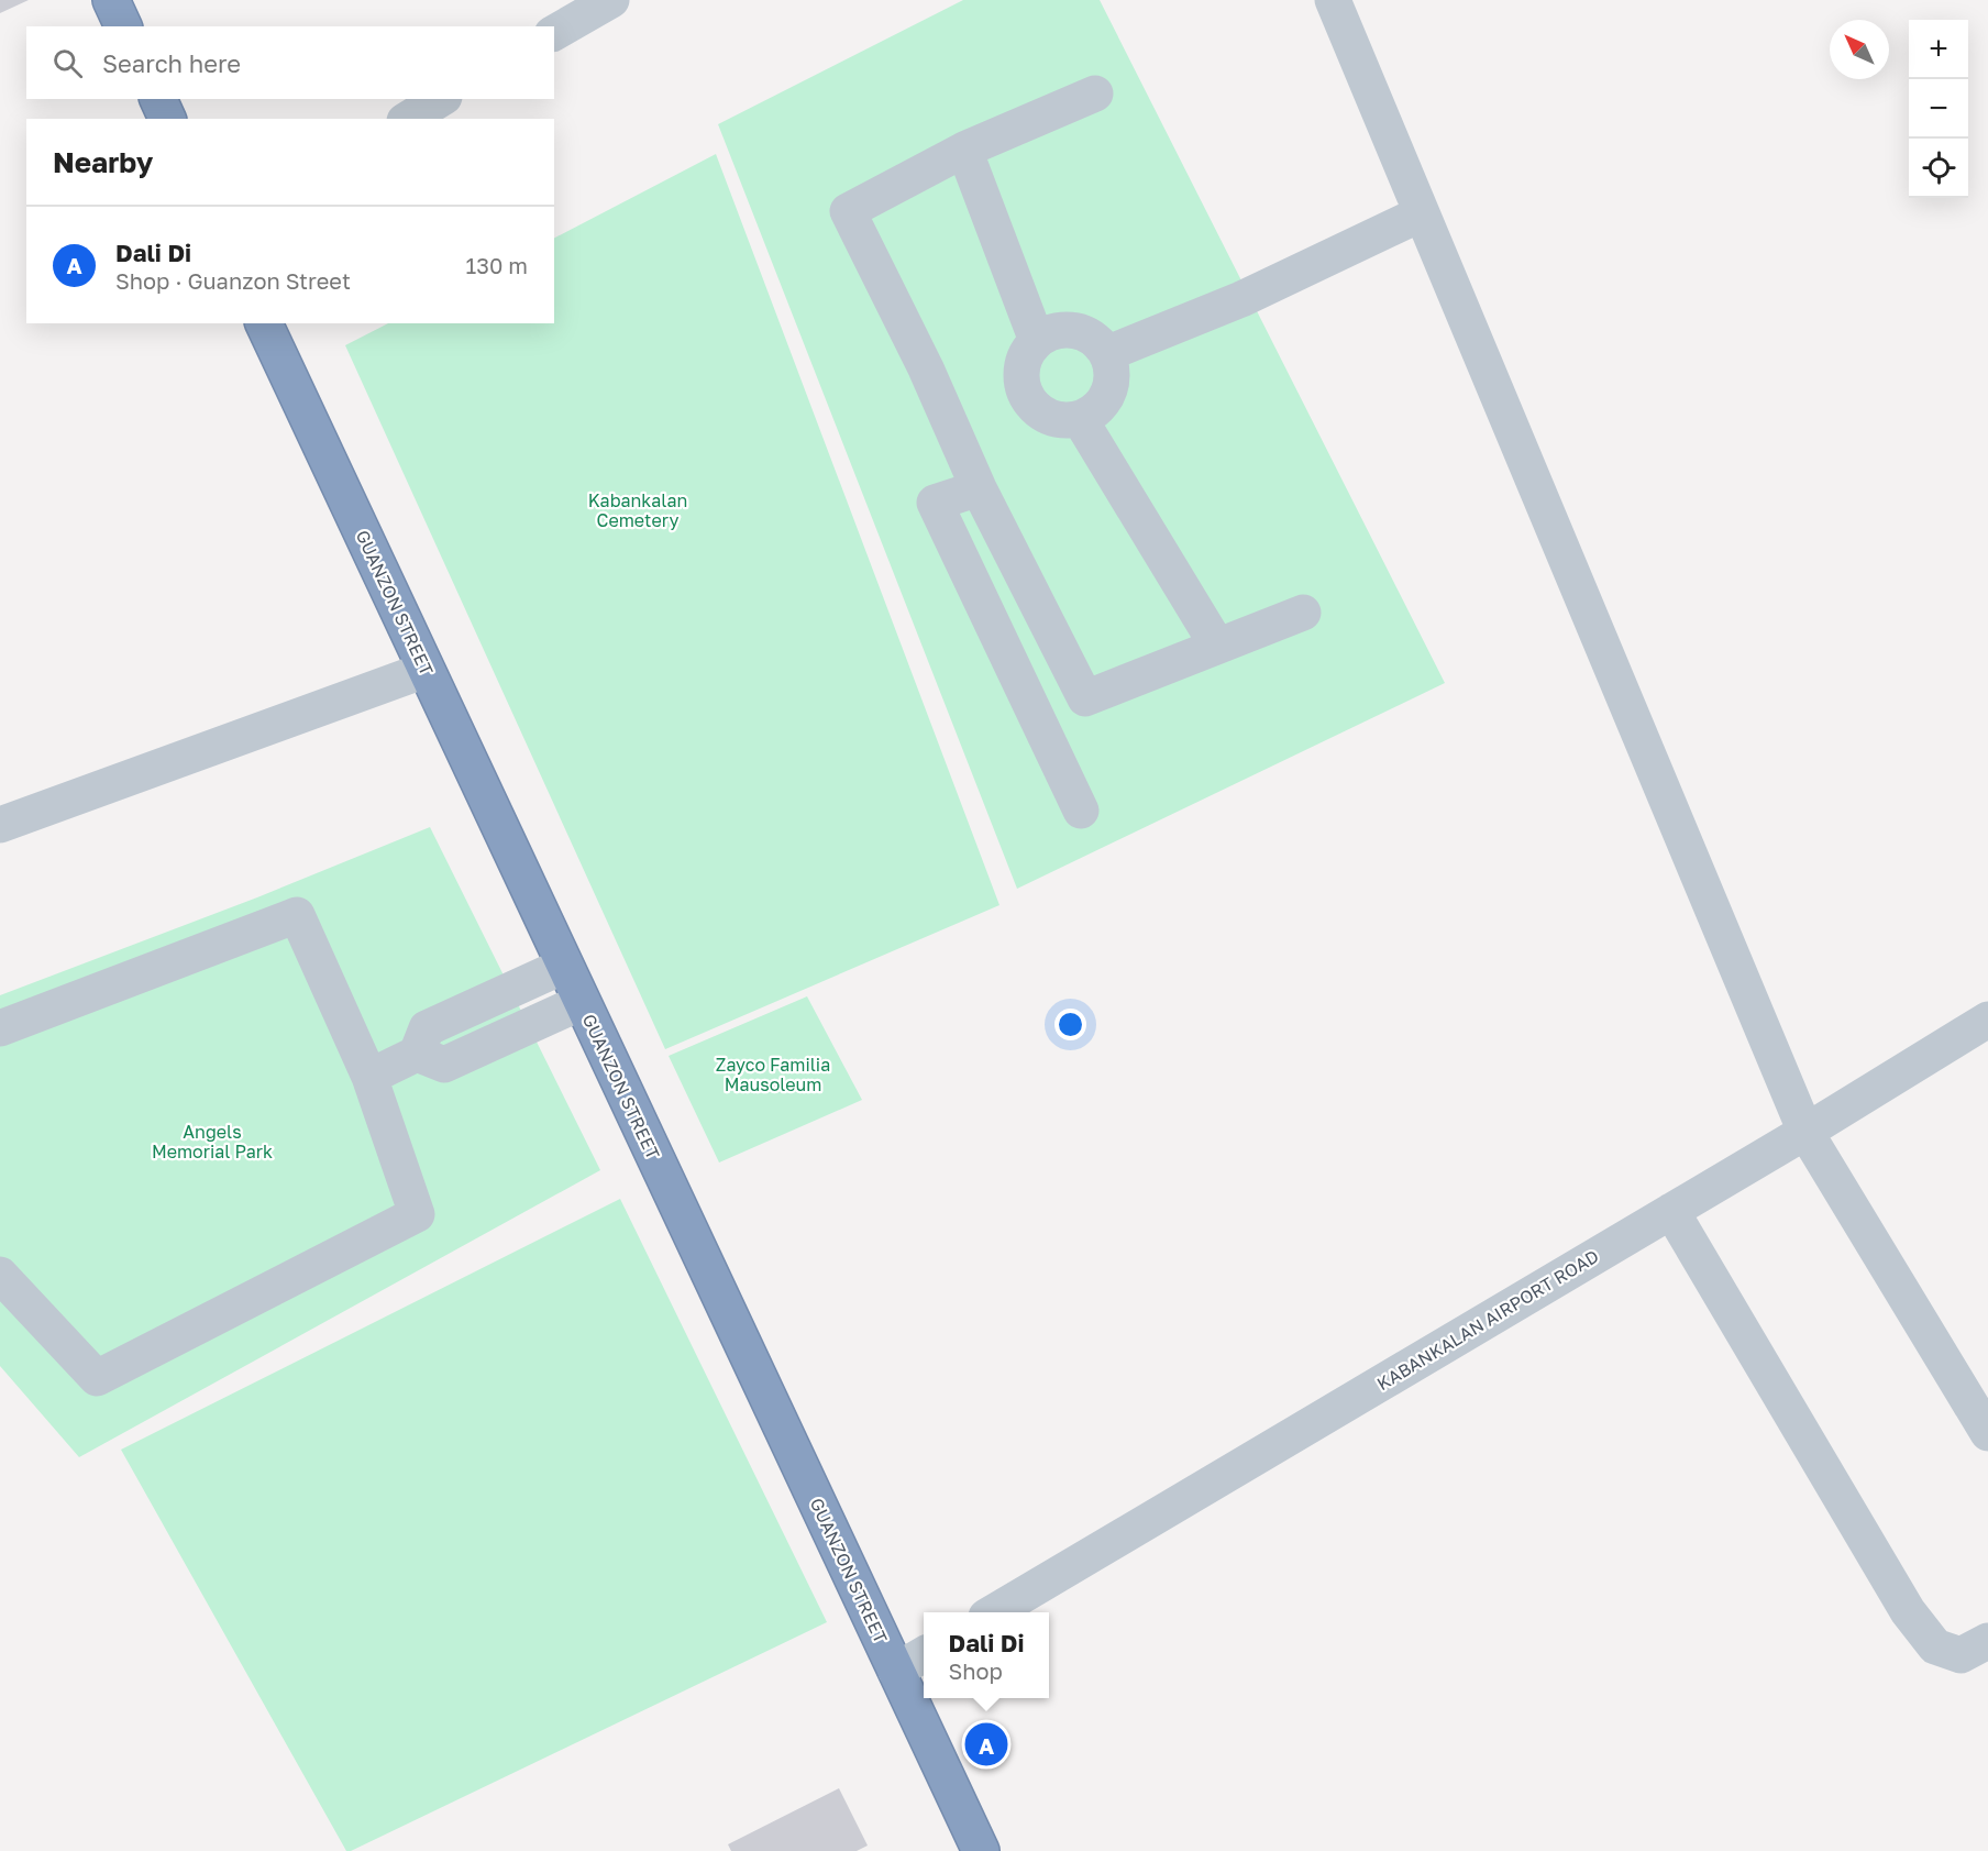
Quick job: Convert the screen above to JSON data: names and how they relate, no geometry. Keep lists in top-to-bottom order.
{
  "streets": {
    "highway": ["GUANZON STREET"],
    "street": ["KABANKALAN AIRPORT ROAD"]
  },
  "parks": ["Kabankalan Cemetery", "Zayco Familia Mausoleum", "Angels Memorial Park"],
  "north": "top left",
  "page": {
    "map_buttons": ["+", "−"],
    "search": "Search here",
    "heading": "Nearby",
    "list": [
      {
        "mark": "A",
        "name": "Dali Di",
        "note": "Shop · Guanzon Street",
        "value": "130 m"
      }
    ],
    "popup": ["Dali Di", "Shop"],
    "pins": "A"
  }
}
